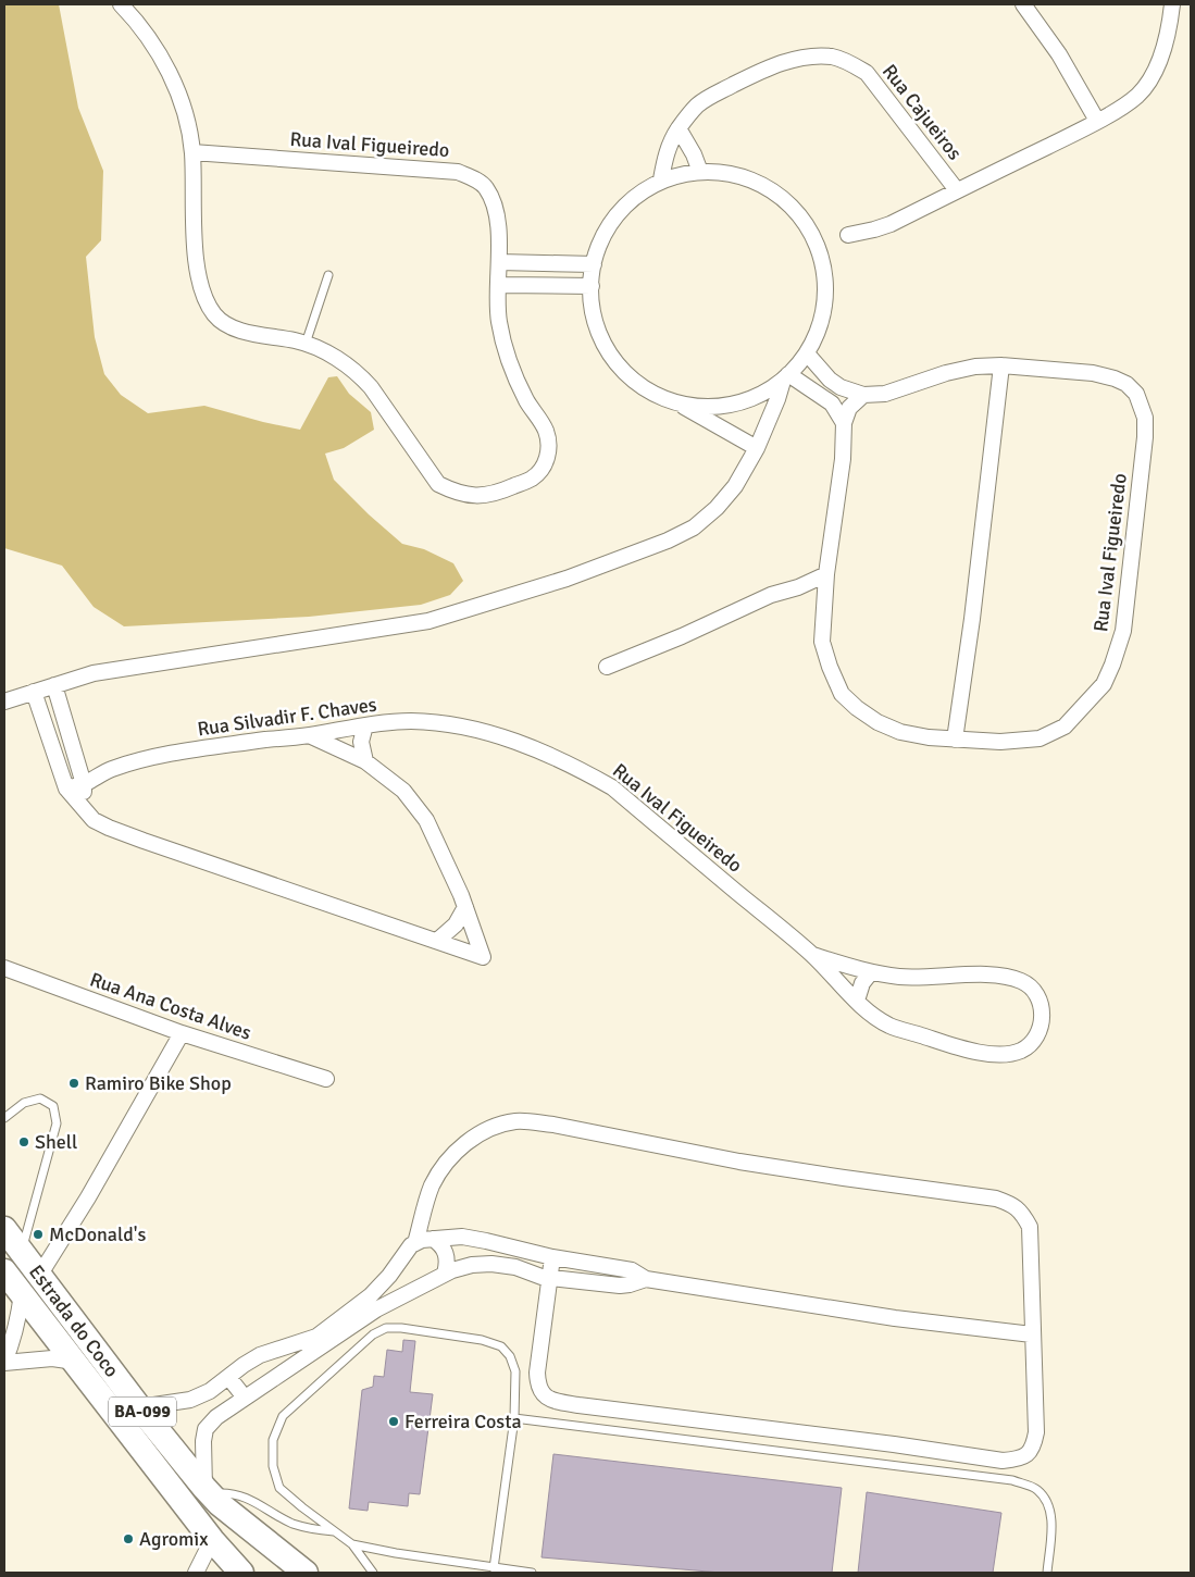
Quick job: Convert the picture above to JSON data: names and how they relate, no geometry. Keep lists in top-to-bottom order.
{
  "streets": {
    "highway": ["Estrada do Coco", "BA-099"],
    "street": [
      "Rua Cajueiros",
      "Rua Ival Figueiredo",
      "Rua Silvadir F. Chaves",
      "Rua Ana Costa Alves"
    ]
  },
  "crossings": [
    ["Rua Ival Figueiredo", "Rua Silvadir F. Chaves"]
  ],
  "places": [
    "Ramiro Bike Shop",
    "Shell",
    "McDonald's",
    "Ferreira Costa",
    "Agromix"
  ]
}
